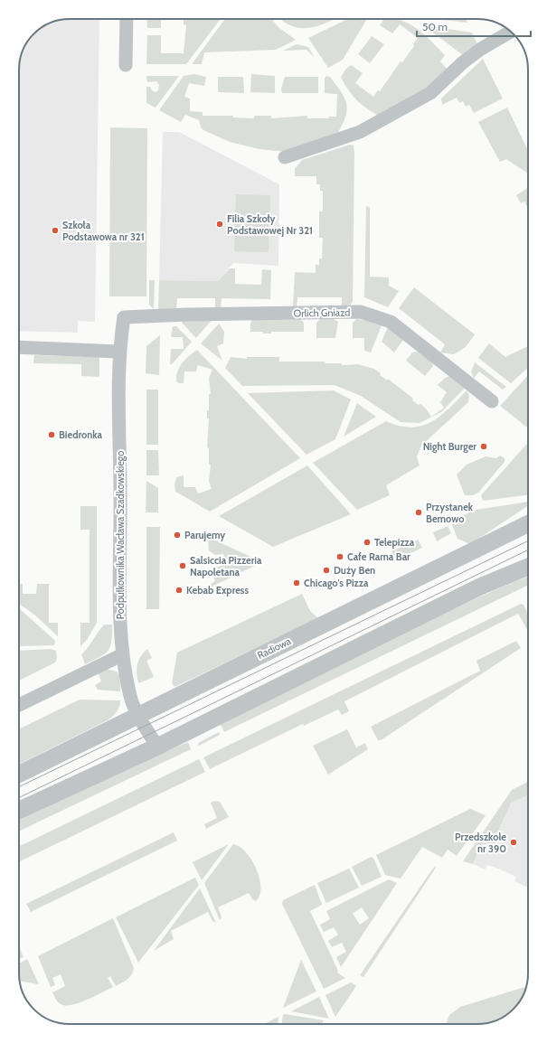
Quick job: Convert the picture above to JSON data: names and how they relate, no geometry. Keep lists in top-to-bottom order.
{
  "streets": {
    "street": ["Orlich Gniazd", "Podpułkownika Wacława Szadkowskiego", "Radiowa"]
  },
  "crossings": [
    ["Orlich Gniazd", "Podpułkownika Wacława Szadkowskiego"],
    ["Podpułkownika Wacława Szadkowskiego", "Radiowa"]
  ],
  "places": [
    "Filia Szkoły Podstawowej Nr 321",
    "Szkoła Podstawowa nr 321",
    "Biedronka",
    "Night Burger",
    "Przystanek Bemowo",
    "Parujemy",
    "Telepizza",
    "Cafe Rama Bar",
    "Salsiccia Pizzeria Napoletana",
    "Duży Ben",
    "Chicago's Pizza",
    "Kebab Express",
    "Przedszkole nr 390"
  ],
  "scale_bar": "50 m"
}
